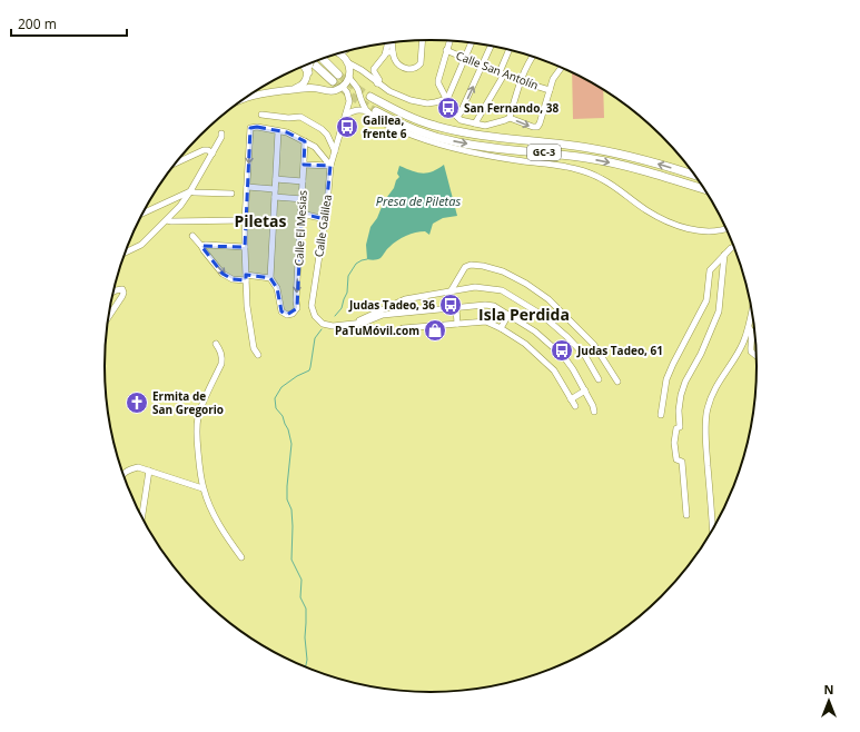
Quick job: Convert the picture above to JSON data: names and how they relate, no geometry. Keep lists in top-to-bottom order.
{
  "streets": {
    "highway": ["GC-3"],
    "street": ["Calle San Antolín", "Calle Galilea", "Calle El Mesias"]
  },
  "districts": ["Piletas", "Isla Perdida"],
  "water": ["Presa de Piletas"],
  "places": {
    "bus stop": [
      "San Fernando, 38",
      "Galilea, frente 6",
      "Judas Tadeo, 36",
      "Judas Tadeo, 61"
    ],
    "shop": ["PaTuMóvil.com"],
    "church": ["Ermita de San Gregorio"]
  },
  "scale_bar": "200 m",
  "north": "top"
}
